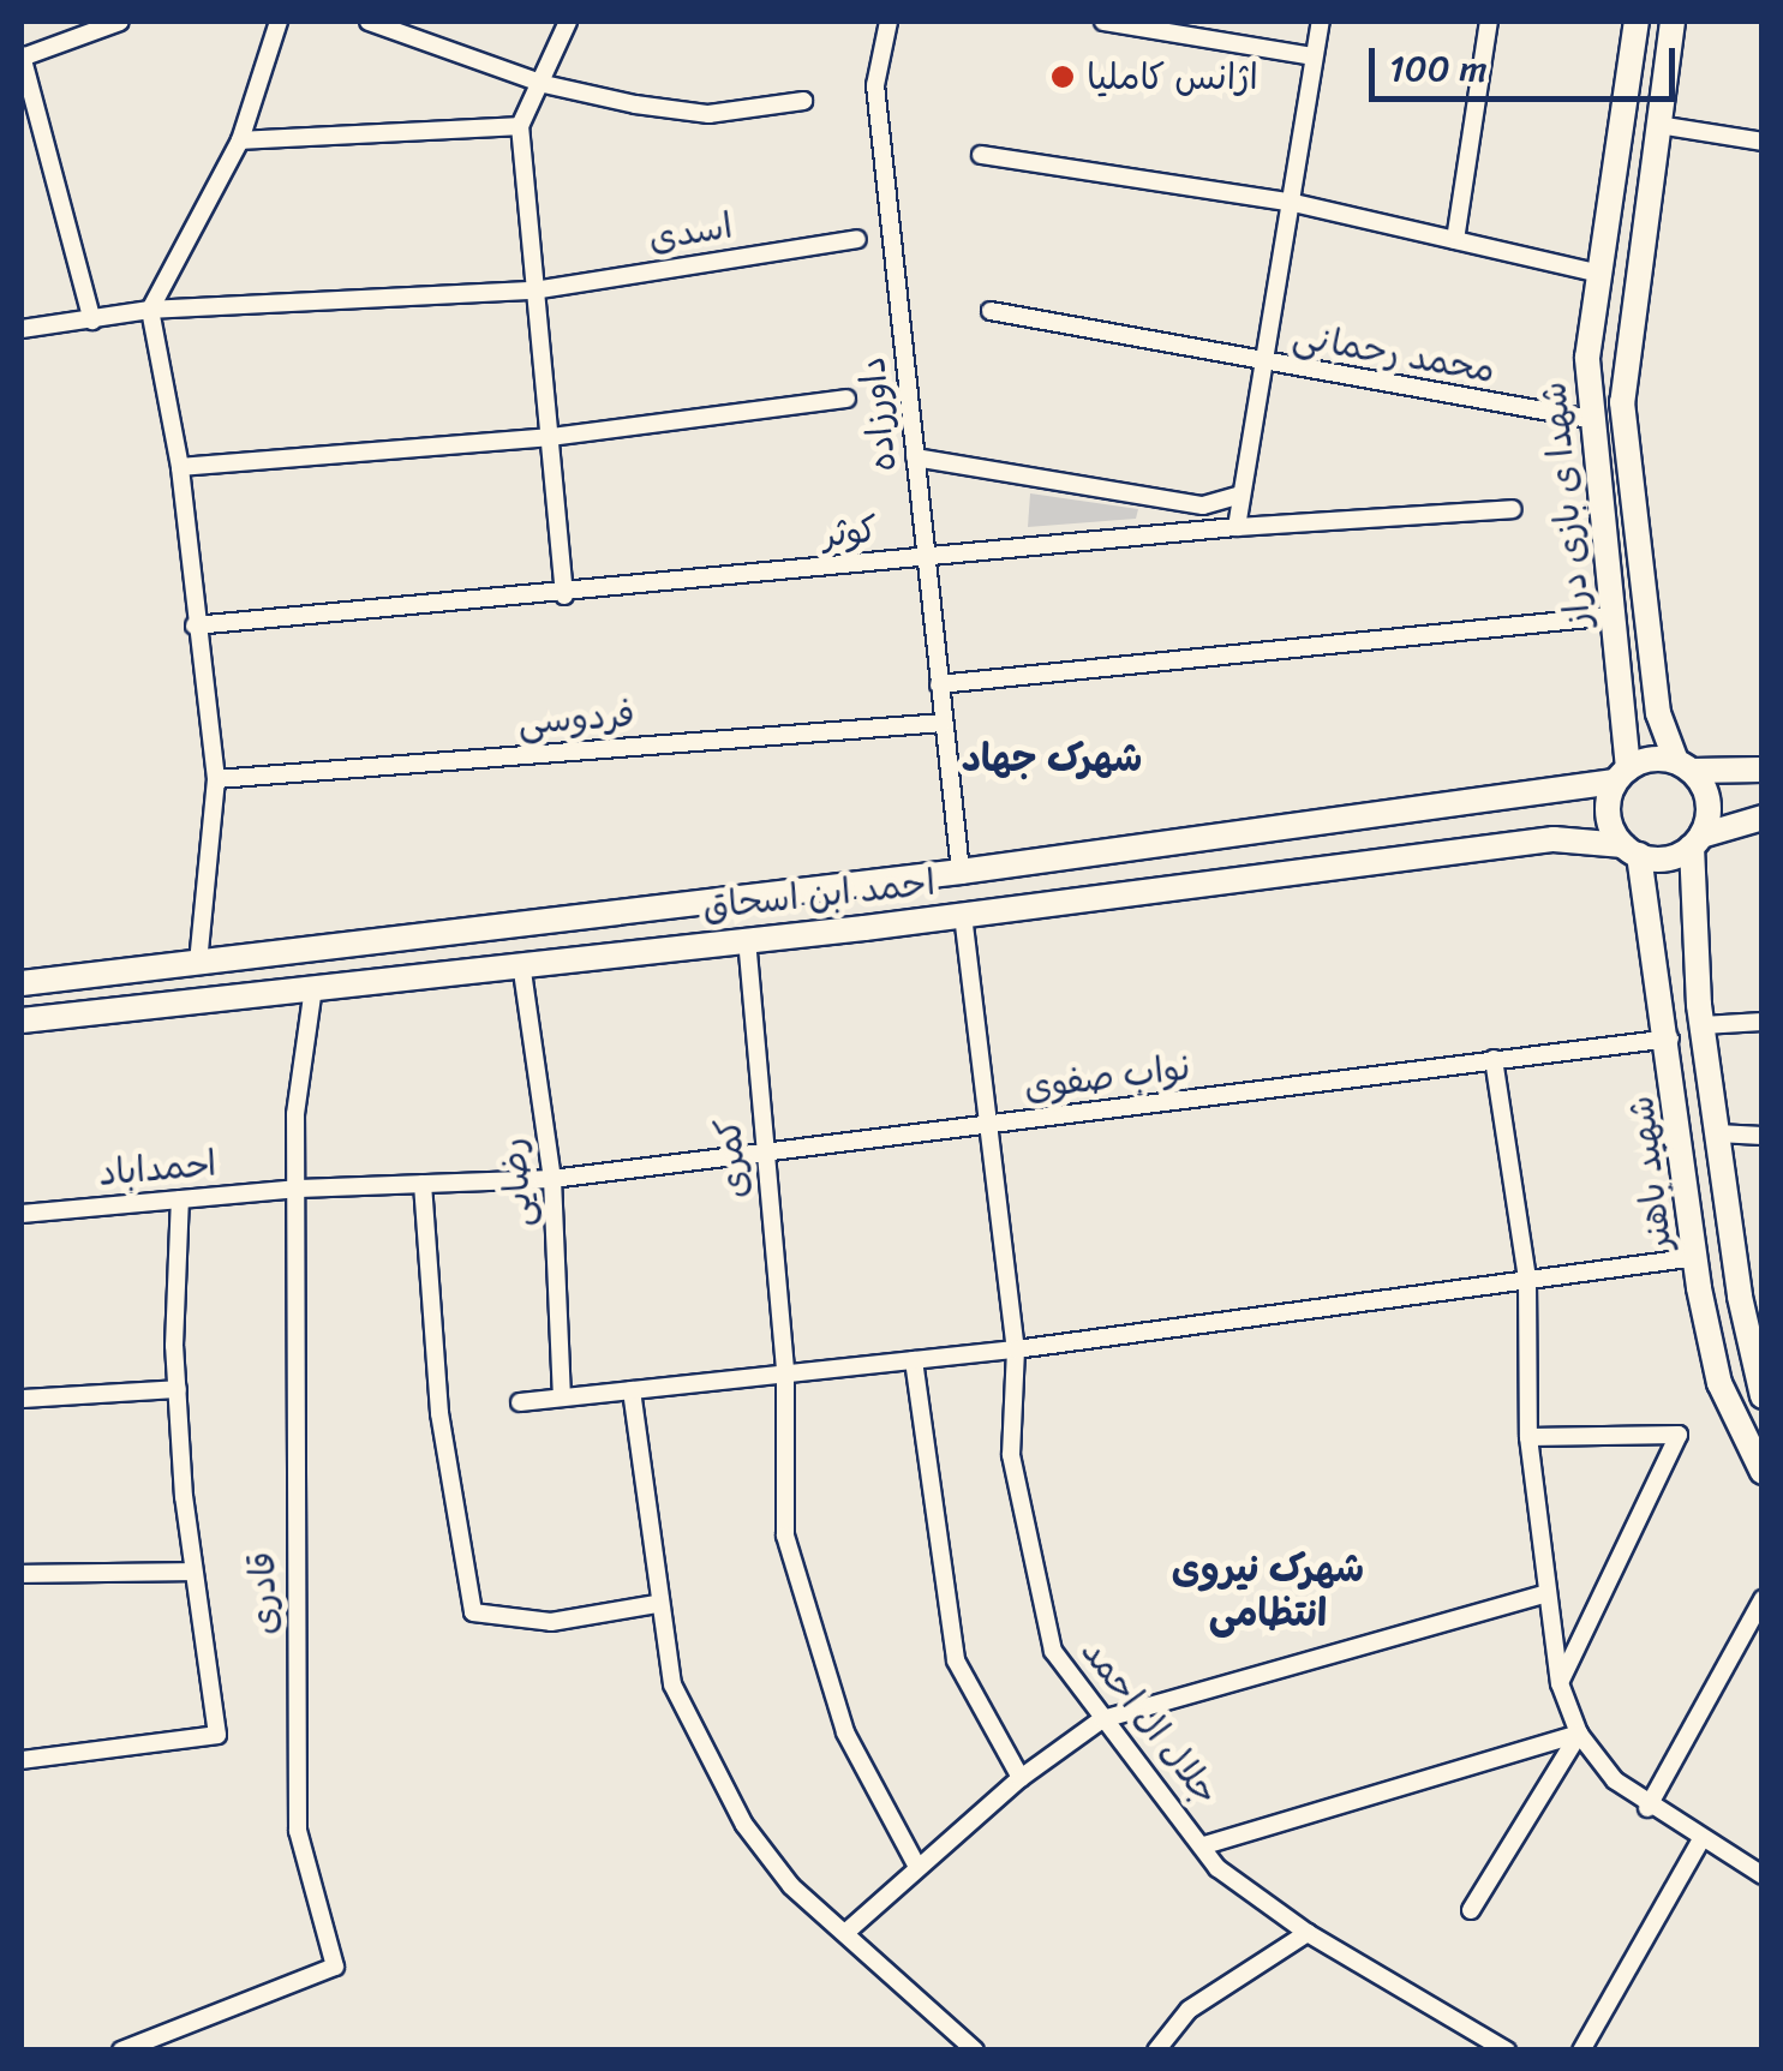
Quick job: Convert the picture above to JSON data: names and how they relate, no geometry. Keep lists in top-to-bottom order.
{
  "streets": {
    "main road": ["شهدا ی بازی دراز", "احمد ابن اسحاق", "شهید باهنر"],
    "street": [
      "اسدی",
      "محمد رحمانی",
      "داورزاده",
      "کوثر",
      "فردوسی",
      "نواب صفوی",
      "کمری",
      "احمداباد",
      "رضایی",
      "قادری",
      "جلال ال احمد"
    ]
  },
  "crossings": [
    ["محمد رحمانی", "شهدا ی بازی دراز"],
    ["داورزاده", "کوثر"],
    ["داورزاده", "فردوسی"],
    ["داورزاده", "احمد ابن اسحاق"],
    ["شهدا ی بازی دراز", "احمد ابن اسحاق"],
    ["شهدا ی بازی دراز", "شهید باهنر"],
    ["احمد ابن اسحاق", "کمری"],
    ["احمد ابن اسحاق", "شهید باهنر"],
    ["احمد ابن اسحاق", "رضایی"],
    ["احمد ابن اسحاق", "قادری"],
    ["احمد ابن اسحاق", "جلال ال احمد"],
    ["نواب صفوی", "کمری"],
    ["نواب صفوی", "احمداباد"],
    ["نواب صفوی", "شهید باهنر"],
    ["نواب صفوی", "رضایی"],
    ["نواب صفوی", "جلال ال احمد"],
    ["احمداباد", "قادری"]
  ],
  "districts": ["شهرک جهاد", "شهرک نیروی انتظامی"],
  "places": ["اژانس کاملیا"],
  "scale_bar": "100 m"
}
